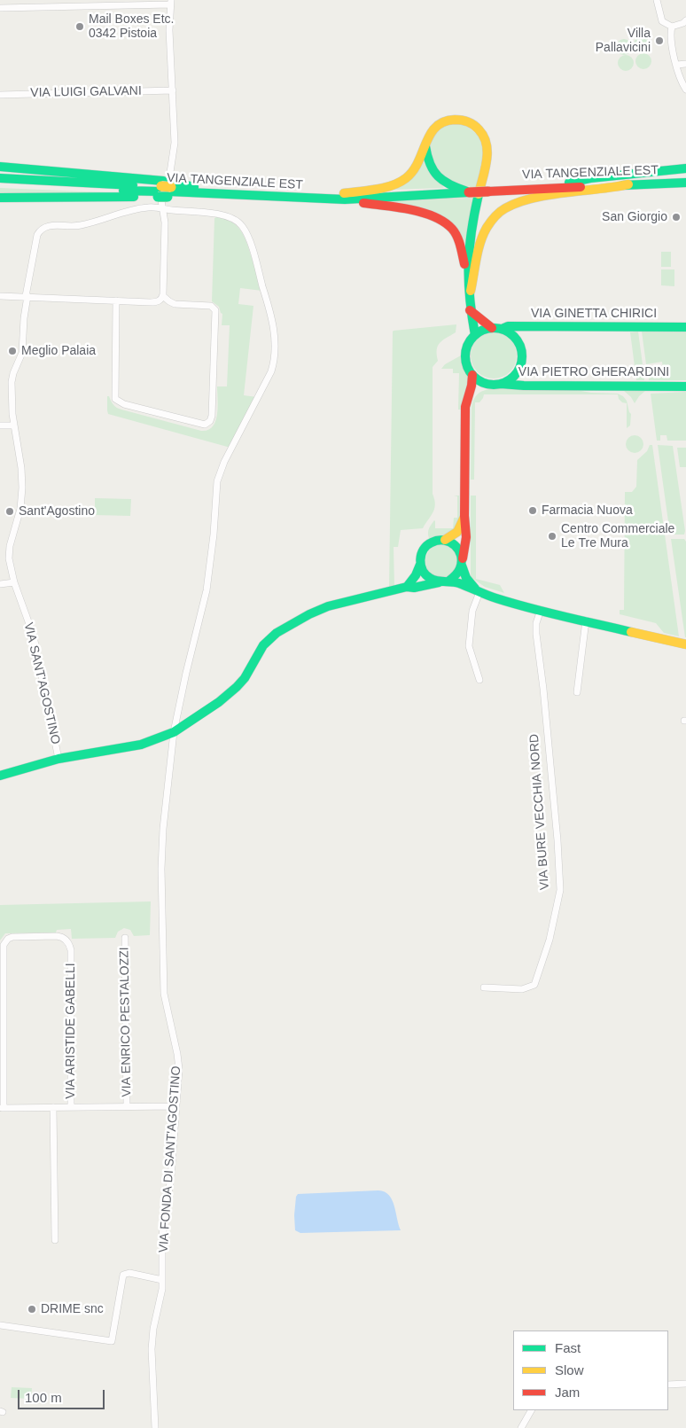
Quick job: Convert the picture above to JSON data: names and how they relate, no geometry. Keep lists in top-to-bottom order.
{
  "streets": {
    "main road": ["VIA TANGENZIALE EST", "VIA GINETTA CHIRICI", "VIA PIETRO GHERARDINI"],
    "street": [
      "VIA LUIGI GALVANI",
      "VIA SANT'AGOSTINO",
      "VIA BURE VECCHIA NORD",
      "VIA ENRICO PESTALOZZI",
      "VIA ARISTIDE GABELLI",
      "VIA FONDA DI SANT'AGOSTINO"
    ]
  },
  "crossings": [
    ["VIA GINETTA CHIRICI", "VIA PIETRO GHERARDINI"],
    ["VIA SANT'AGOSTINO", "VIA FONDA DI SANT'AGOSTINO"]
  ],
  "places": [
    "Mail Boxes Etc. 0342 Pistoia",
    "Villa Pallavicini",
    "San Giorgio",
    "Meglio Palaia",
    "Farmacia Nuova",
    "Sant'Agostino",
    "Centro Commerciale Le Tre Mura",
    "DRIME snc"
  ],
  "legend": ["Fast", "Slow", "Jam"],
  "scale_bar": "100 m"
}
